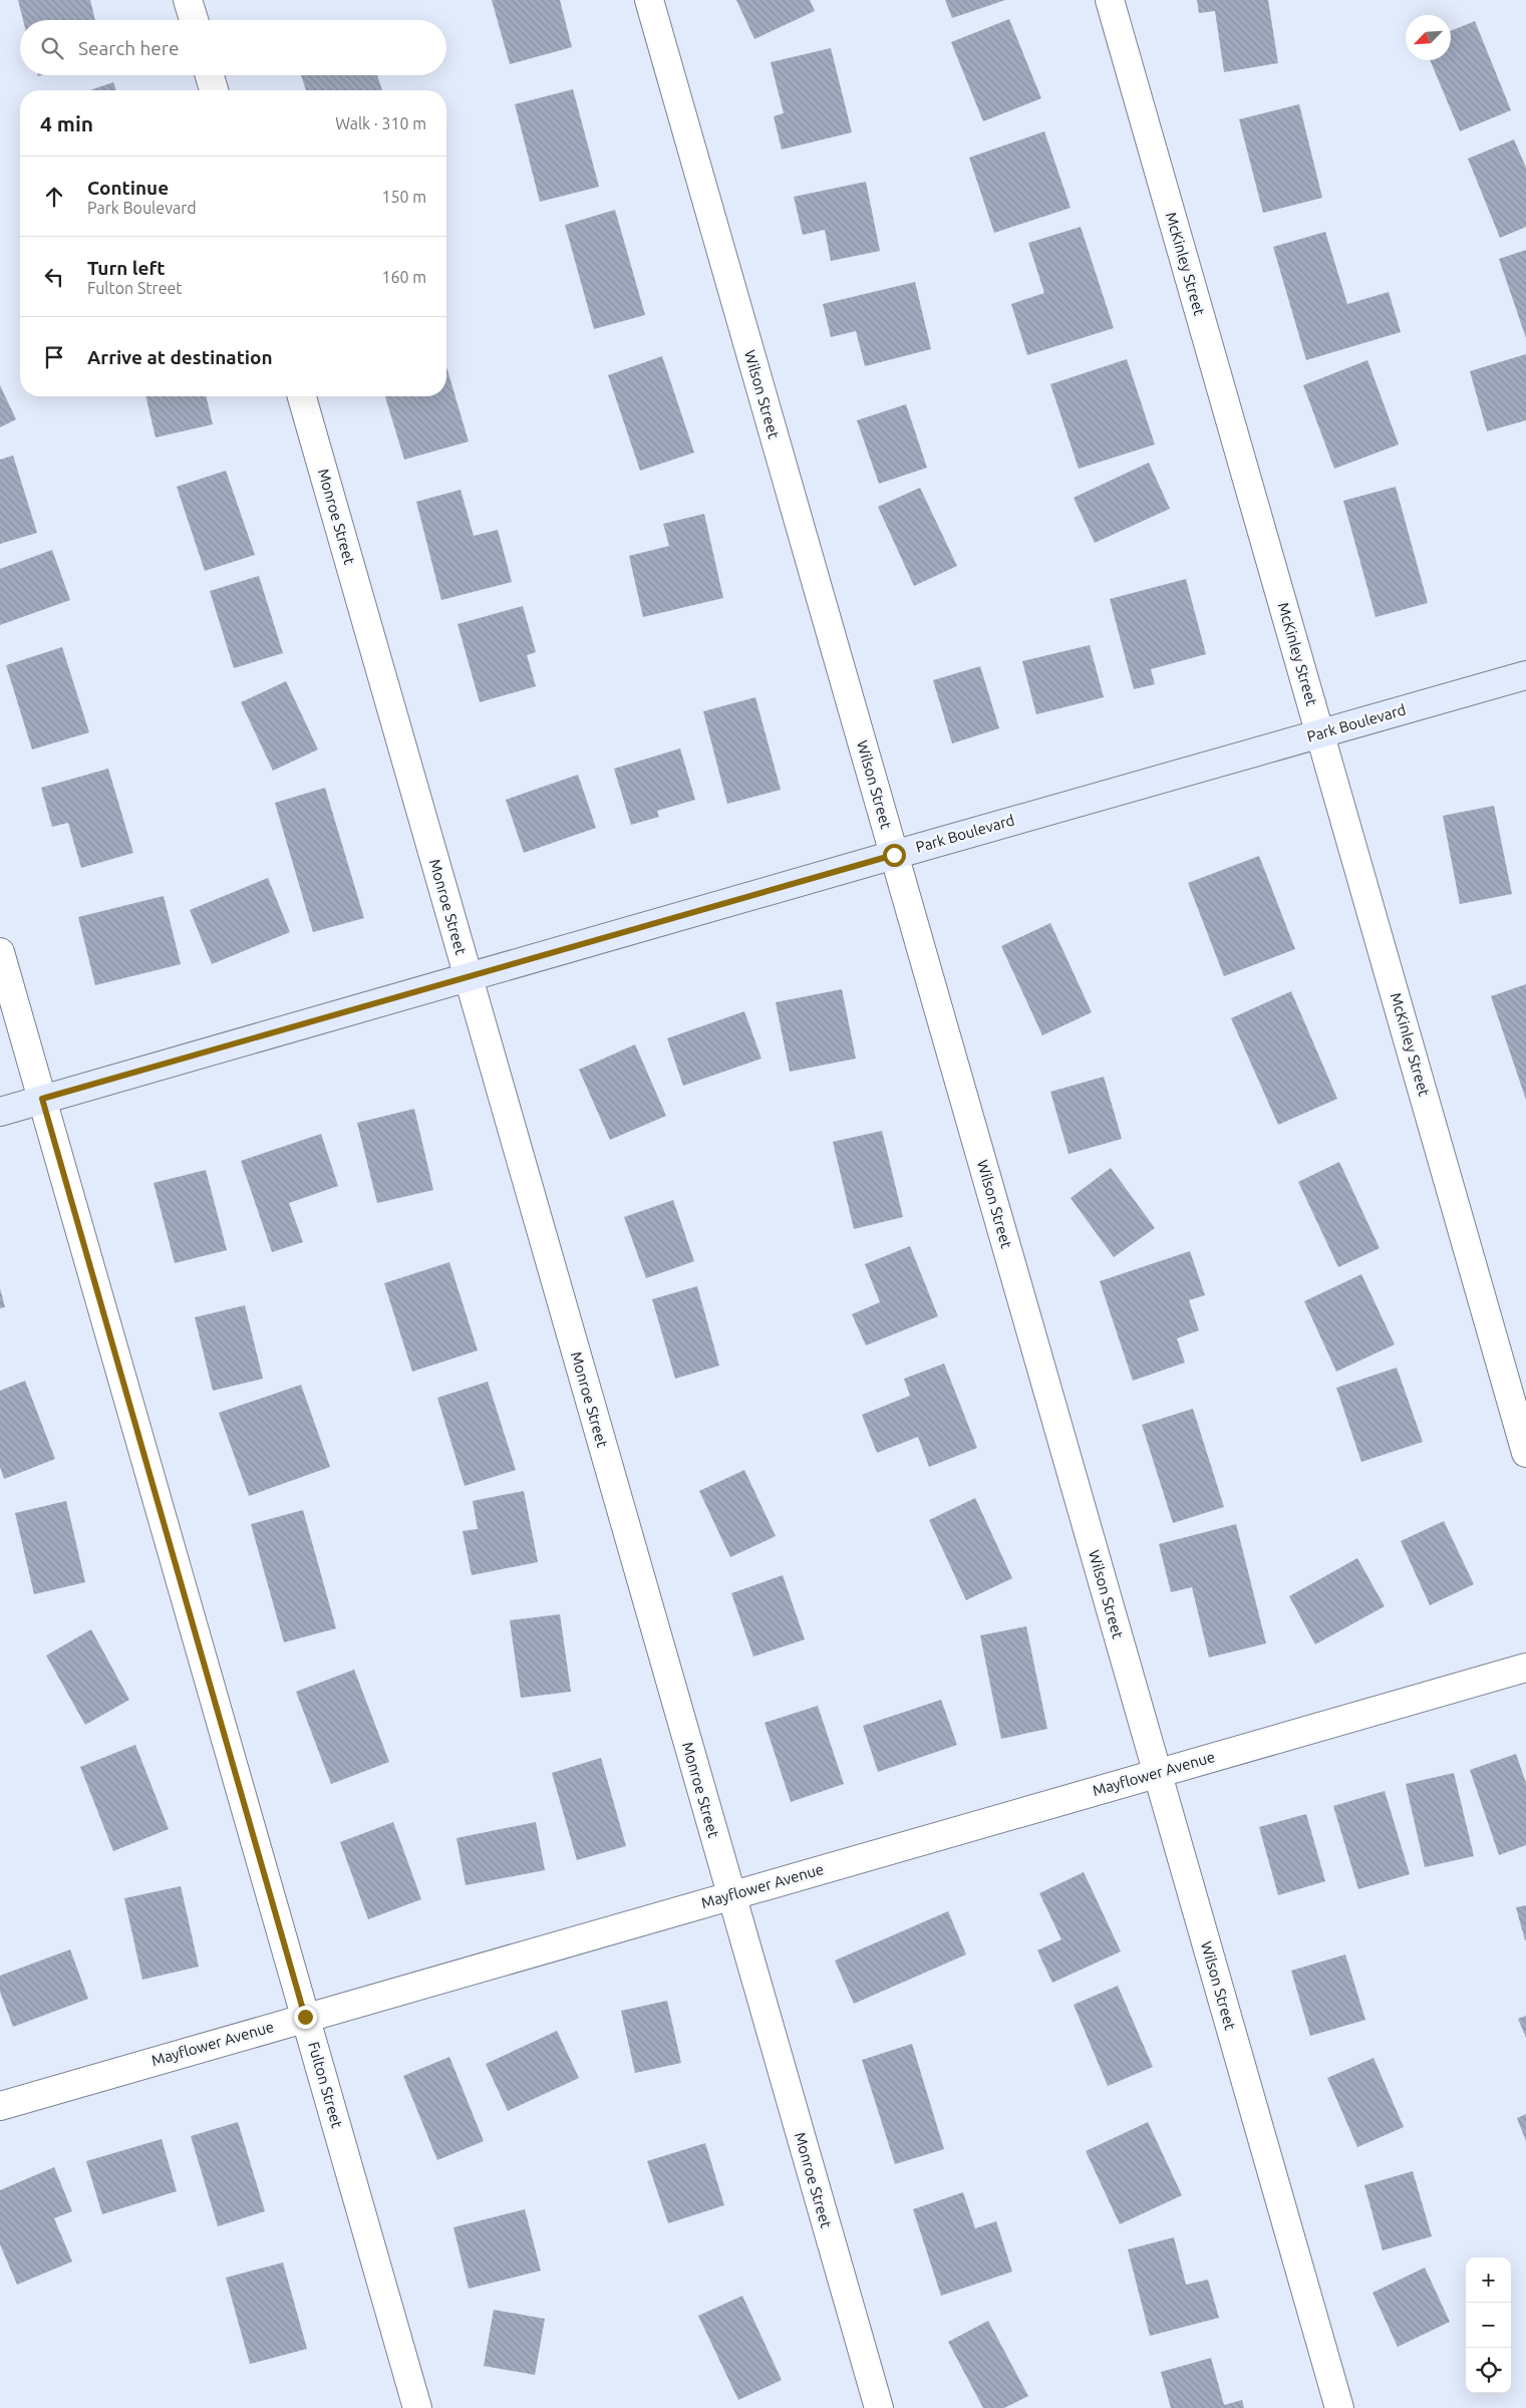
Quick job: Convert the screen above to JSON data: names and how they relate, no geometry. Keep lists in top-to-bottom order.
{
  "streets": {
    "street": [
      "McKinley Street",
      "Wilson Street",
      "Monroe Street",
      "Park Boulevard",
      "Mayflower Avenue",
      "Fulton Street"
    ]
  },
  "crossings": [
    ["McKinley Street", "Park Boulevard"],
    ["Wilson Street", "Park Boulevard"],
    ["Wilson Street", "Mayflower Avenue"],
    ["Monroe Street", "Park Boulevard"],
    ["Monroe Street", "Mayflower Avenue"],
    ["Park Boulevard", "Fulton Street"],
    ["Mayflower Avenue", "Fulton Street"]
  ],
  "north": "bottom left",
  "page": {
    "search": "Search here",
    "heading": ["4 min", "Walk · 310 m"],
    "list": [
      ["Continue", "Park Boulevard", "150 m"],
      ["Turn left", "Fulton Street", "160 m"],
      "Arrive at destination"
    ],
    "map_buttons": ["+", "−"]
  }
}
